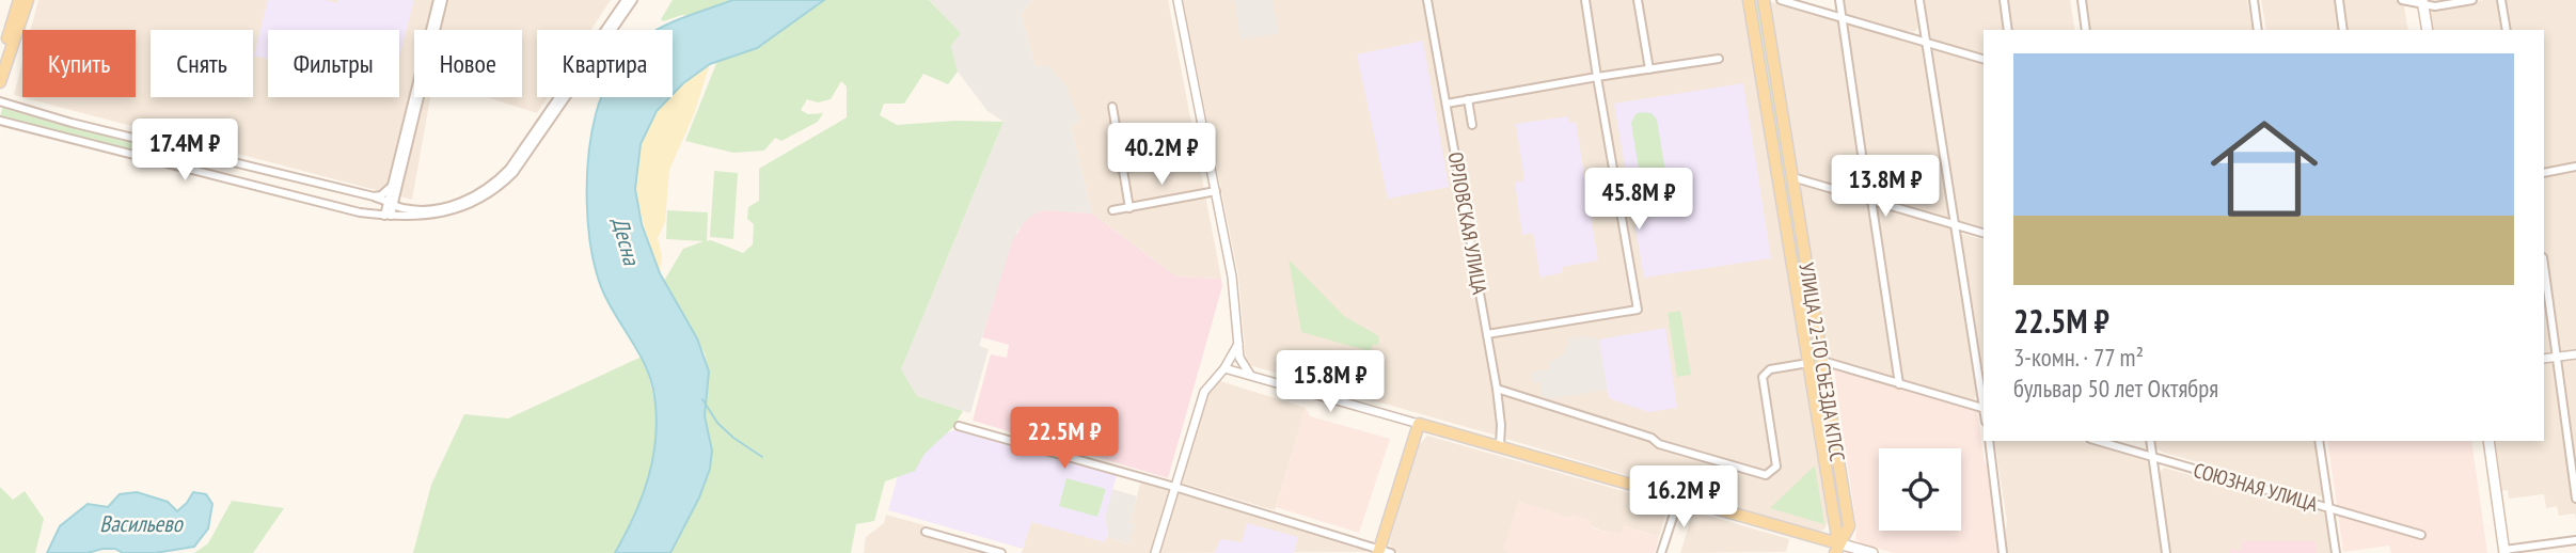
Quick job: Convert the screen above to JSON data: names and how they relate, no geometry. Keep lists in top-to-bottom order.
{
  "streets": {
    "main road": ["УЛИЦА 22-ГО СЪЕЗДА КПСС"],
    "street": ["ОРЛОВСКАЯ УЛИЦА", "СОЮЗНАЯ УЛИЦА"]
  },
  "water": ["Десна", "Васильево"],
  "page": {
    "chip": [
      "Купить",
      "Снять",
      "Фильтры",
      "Новое",
      "Квартира"
    ],
    "list": [
      {
        "name": "22.5M ₽",
        "note": "3-комн. · 77 m² · бульвар 50 лет Октября"
      }
    ],
    "price": [
      "17.4M ₽",
      "40.2M ₽",
      "13.8M ₽",
      "45.8M ₽",
      "15.8M ₽",
      "22.5M ₽",
      "16.2M ₽"
    ]
  }
}
